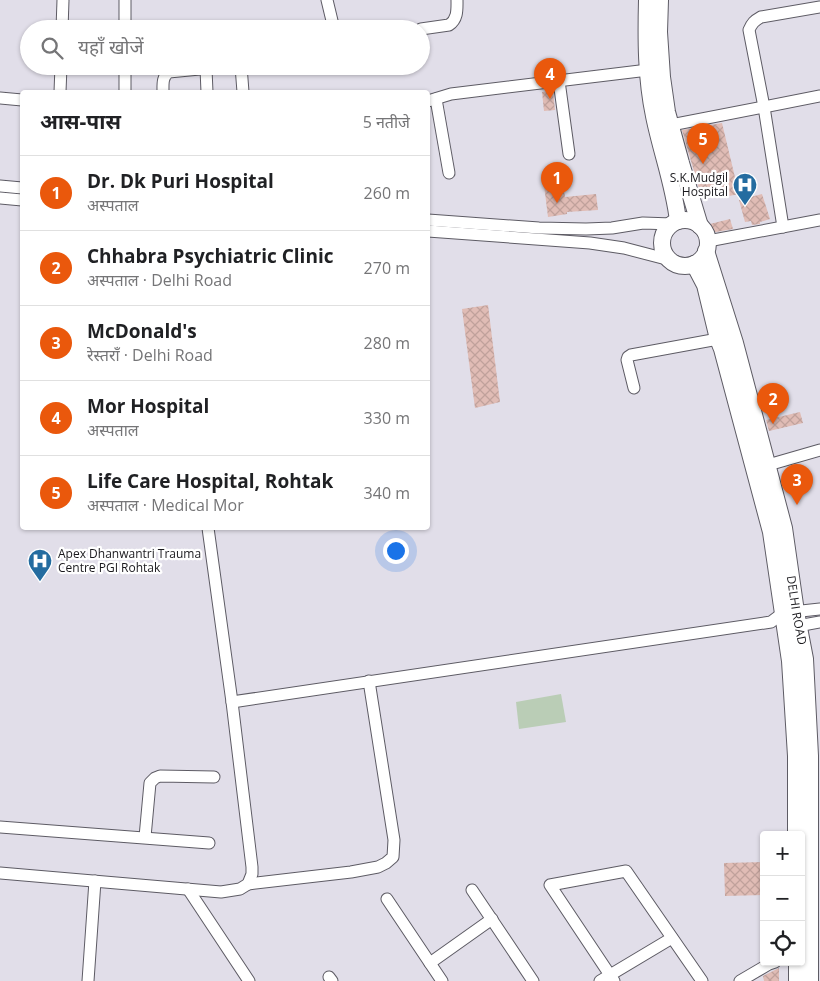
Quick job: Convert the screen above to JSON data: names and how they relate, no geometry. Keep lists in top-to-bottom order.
{
  "streets": {
    "main road": ["DELHI ROAD"]
  },
  "places": {
    "hospital": ["S.K.Mudgil Hospital", "Apex Dhanwantri Trauma Centre PGI Rohtak"]
  },
  "page": {
    "search": "यहाँ खोजें",
    "pins": [
      "4",
      "5",
      "1",
      "2",
      "3"
    ],
    "heading": ["आस-पास", "5 नतीजे"],
    "list": [
      {
        "mark": "1",
        "name": "Dr. Dk Puri Hospital",
        "note": "अस्पताल",
        "value": "260 m"
      },
      {
        "mark": "2",
        "name": "Chhabra Psychiatric Clinic",
        "note": "अस्पताल · Delhi Road",
        "value": "270 m"
      },
      {
        "mark": "3",
        "name": "McDonald's",
        "note": "रेस्तराँ · Delhi Road",
        "value": "280 m"
      },
      {
        "mark": "4",
        "name": "Mor Hospital",
        "note": "अस्पताल",
        "value": "330 m"
      },
      {
        "mark": "5",
        "name": "Life Care Hospital, Rohtak",
        "note": "अस्पताल · Medical Mor",
        "value": "340 m"
      }
    ],
    "map_buttons": ["+", "−"]
  }
}
